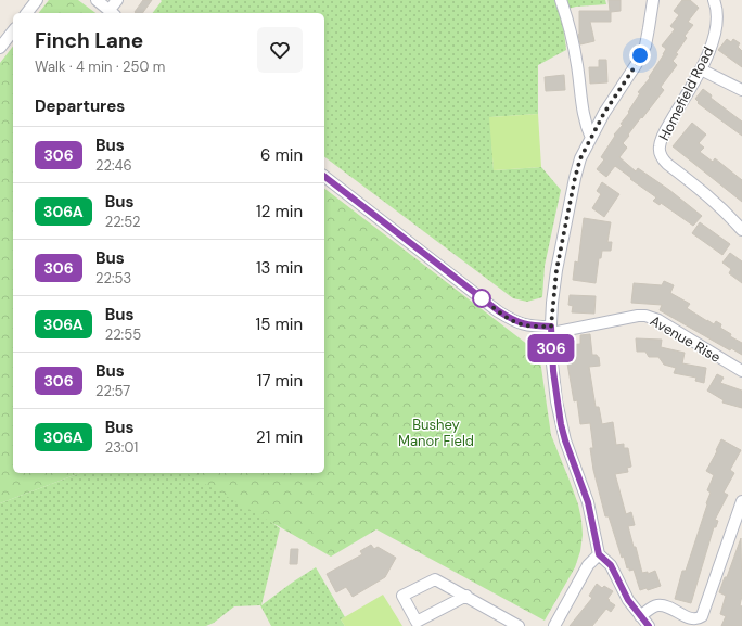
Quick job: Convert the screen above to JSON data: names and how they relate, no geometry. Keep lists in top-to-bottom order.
{
  "streets": {
    "street": ["Homefield Road", "Avenue Rise"]
  },
  "parks": ["Bushey Manor Field"],
  "lines": ["bus line 306"],
  "page": {
    "on_map": "306",
    "heading": [
      ["Finch Lane", "Walk · 4 min · 250 m"],
      "Departures"
    ],
    "list": [
      {
        "mark": "306",
        "name": "Bus",
        "note": "22:46",
        "value": "6 min"
      },
      {
        "mark": "306A",
        "name": "Bus",
        "note": "22:52",
        "value": "12 min"
      },
      {
        "mark": "306",
        "name": "Bus",
        "note": "22:53",
        "value": "13 min"
      },
      {
        "mark": "306A",
        "name": "Bus",
        "note": "22:55",
        "value": "15 min"
      },
      {
        "mark": "306",
        "name": "Bus",
        "note": "22:57",
        "value": "17 min"
      },
      {
        "mark": "306A",
        "name": "Bus",
        "note": "23:01",
        "value": "21 min"
      }
    ]
  }
}
